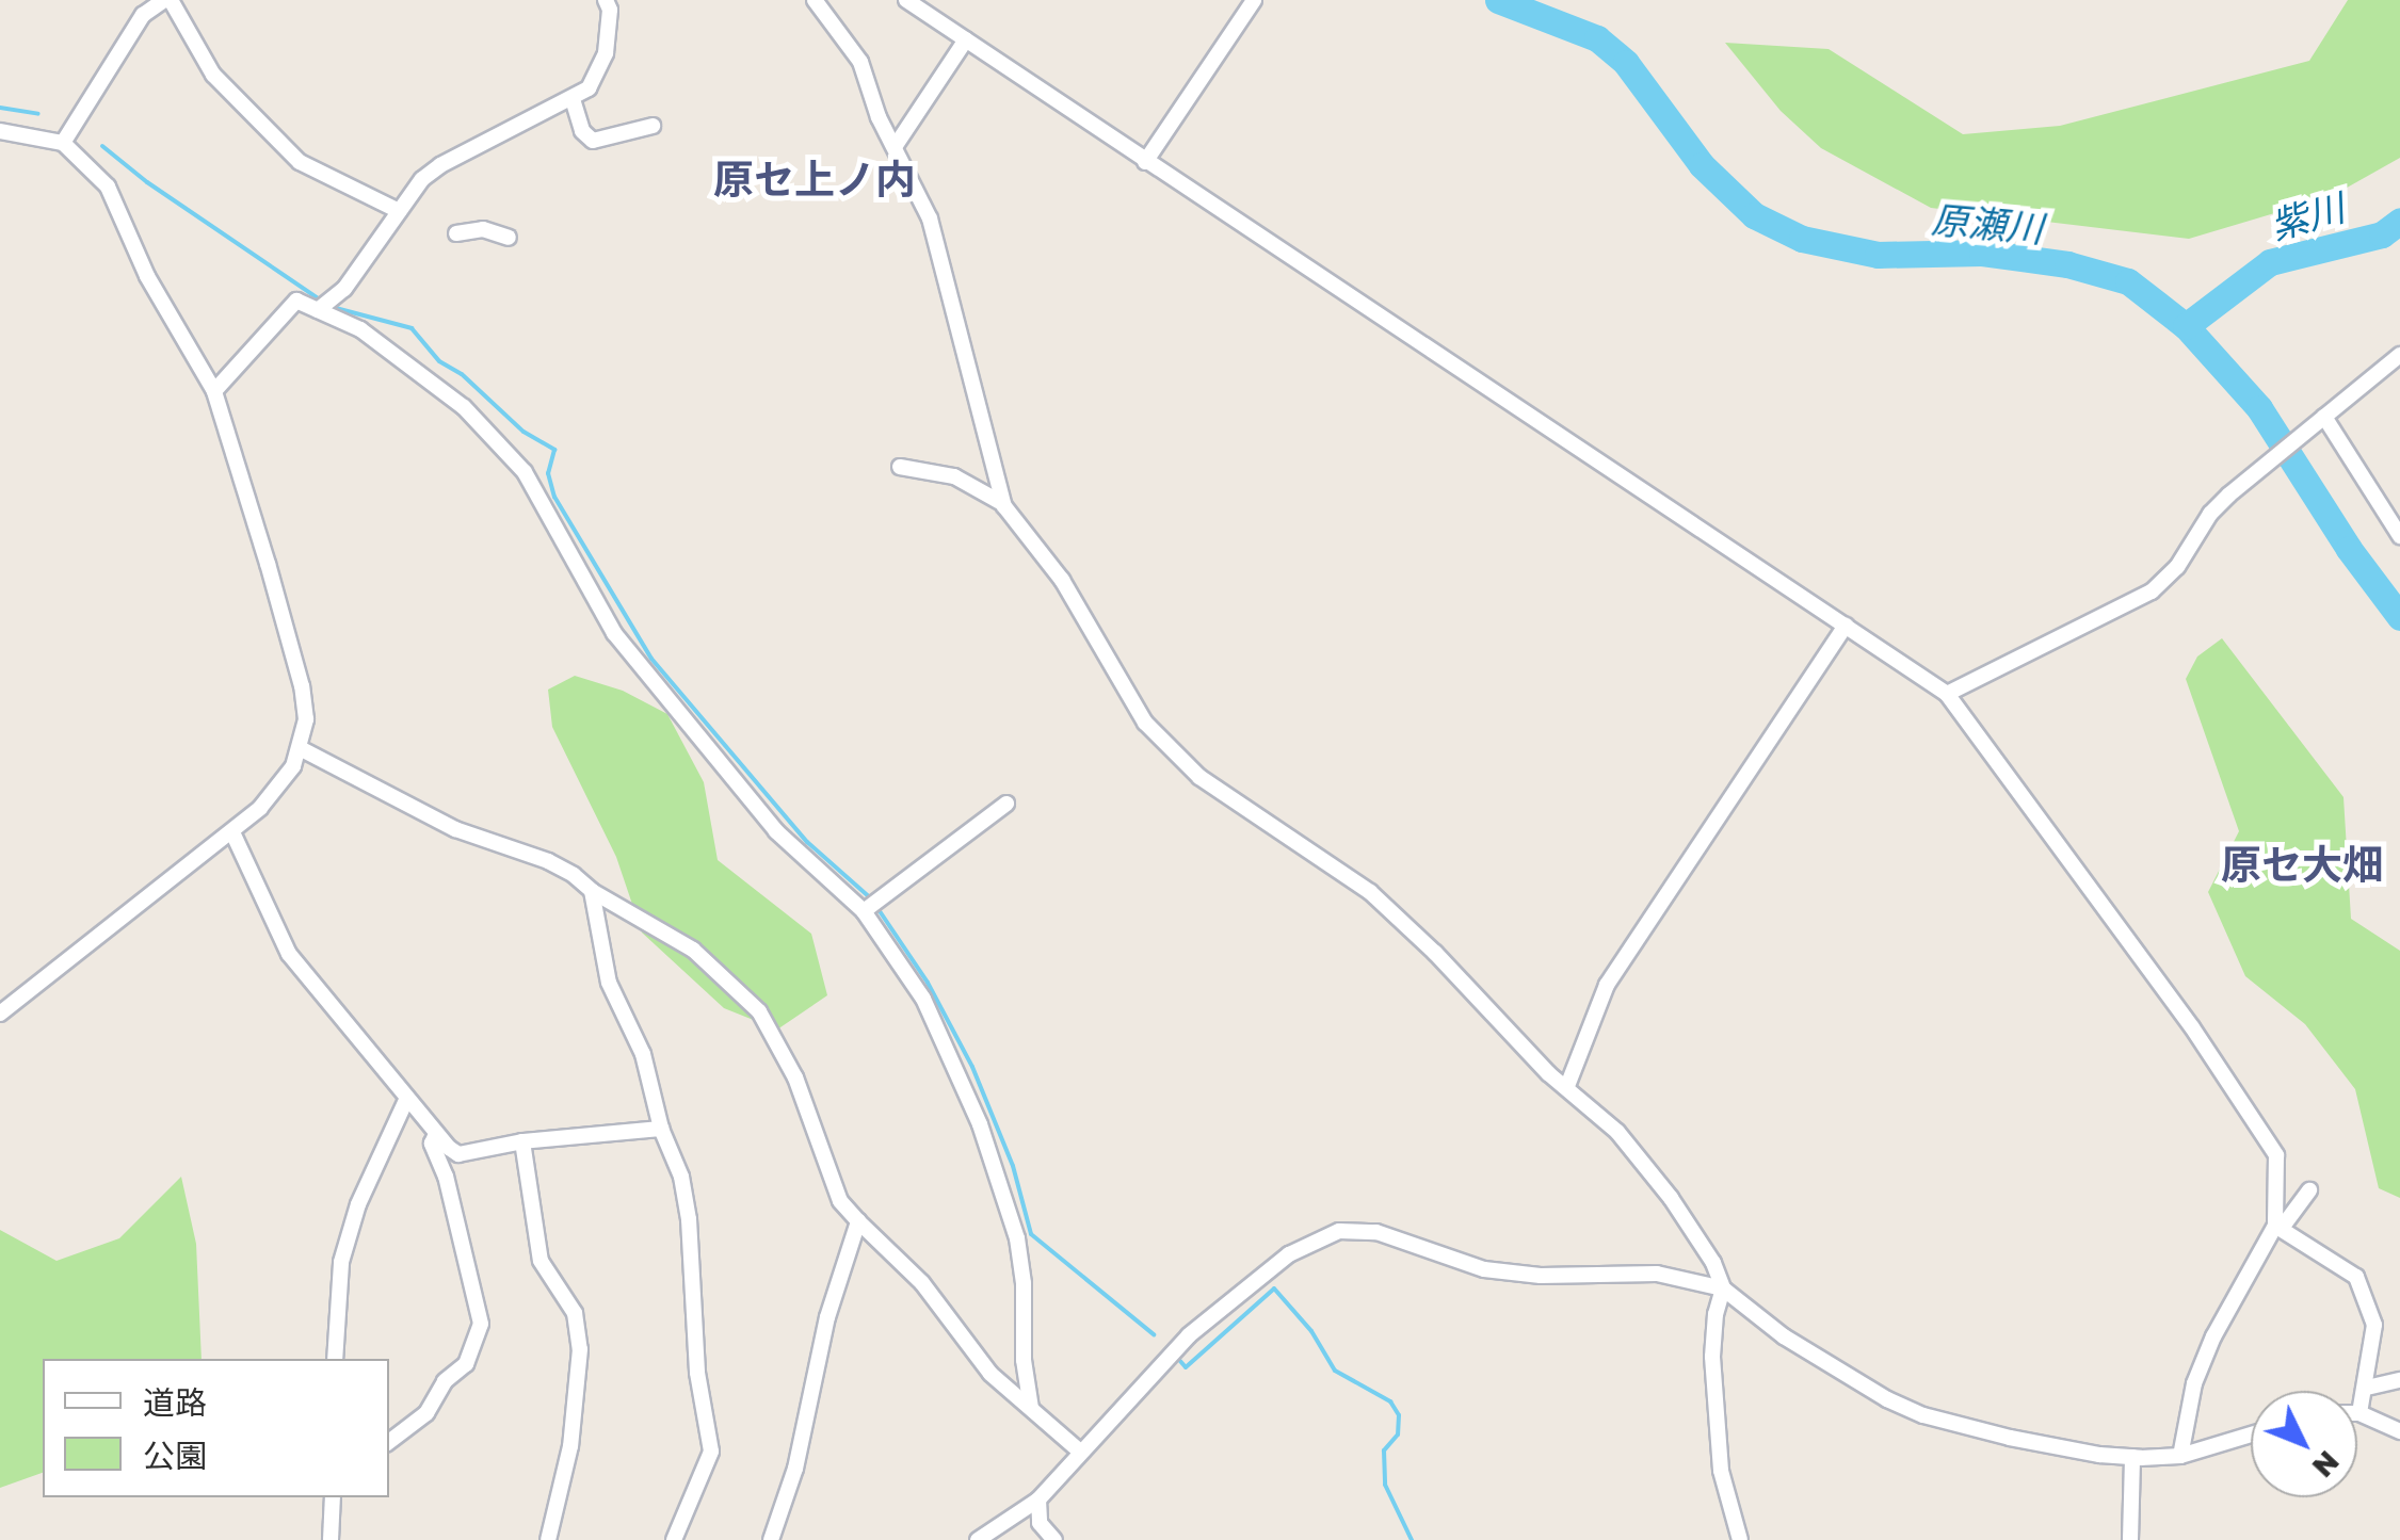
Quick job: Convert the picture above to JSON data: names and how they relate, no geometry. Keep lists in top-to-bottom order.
{
  "districts": ["原セ上ノ内", "原セ大畑"],
  "water": ["紫川", "原瀬川"],
  "legend": ["道路", "公園"],
  "north": "bottom right"
}
